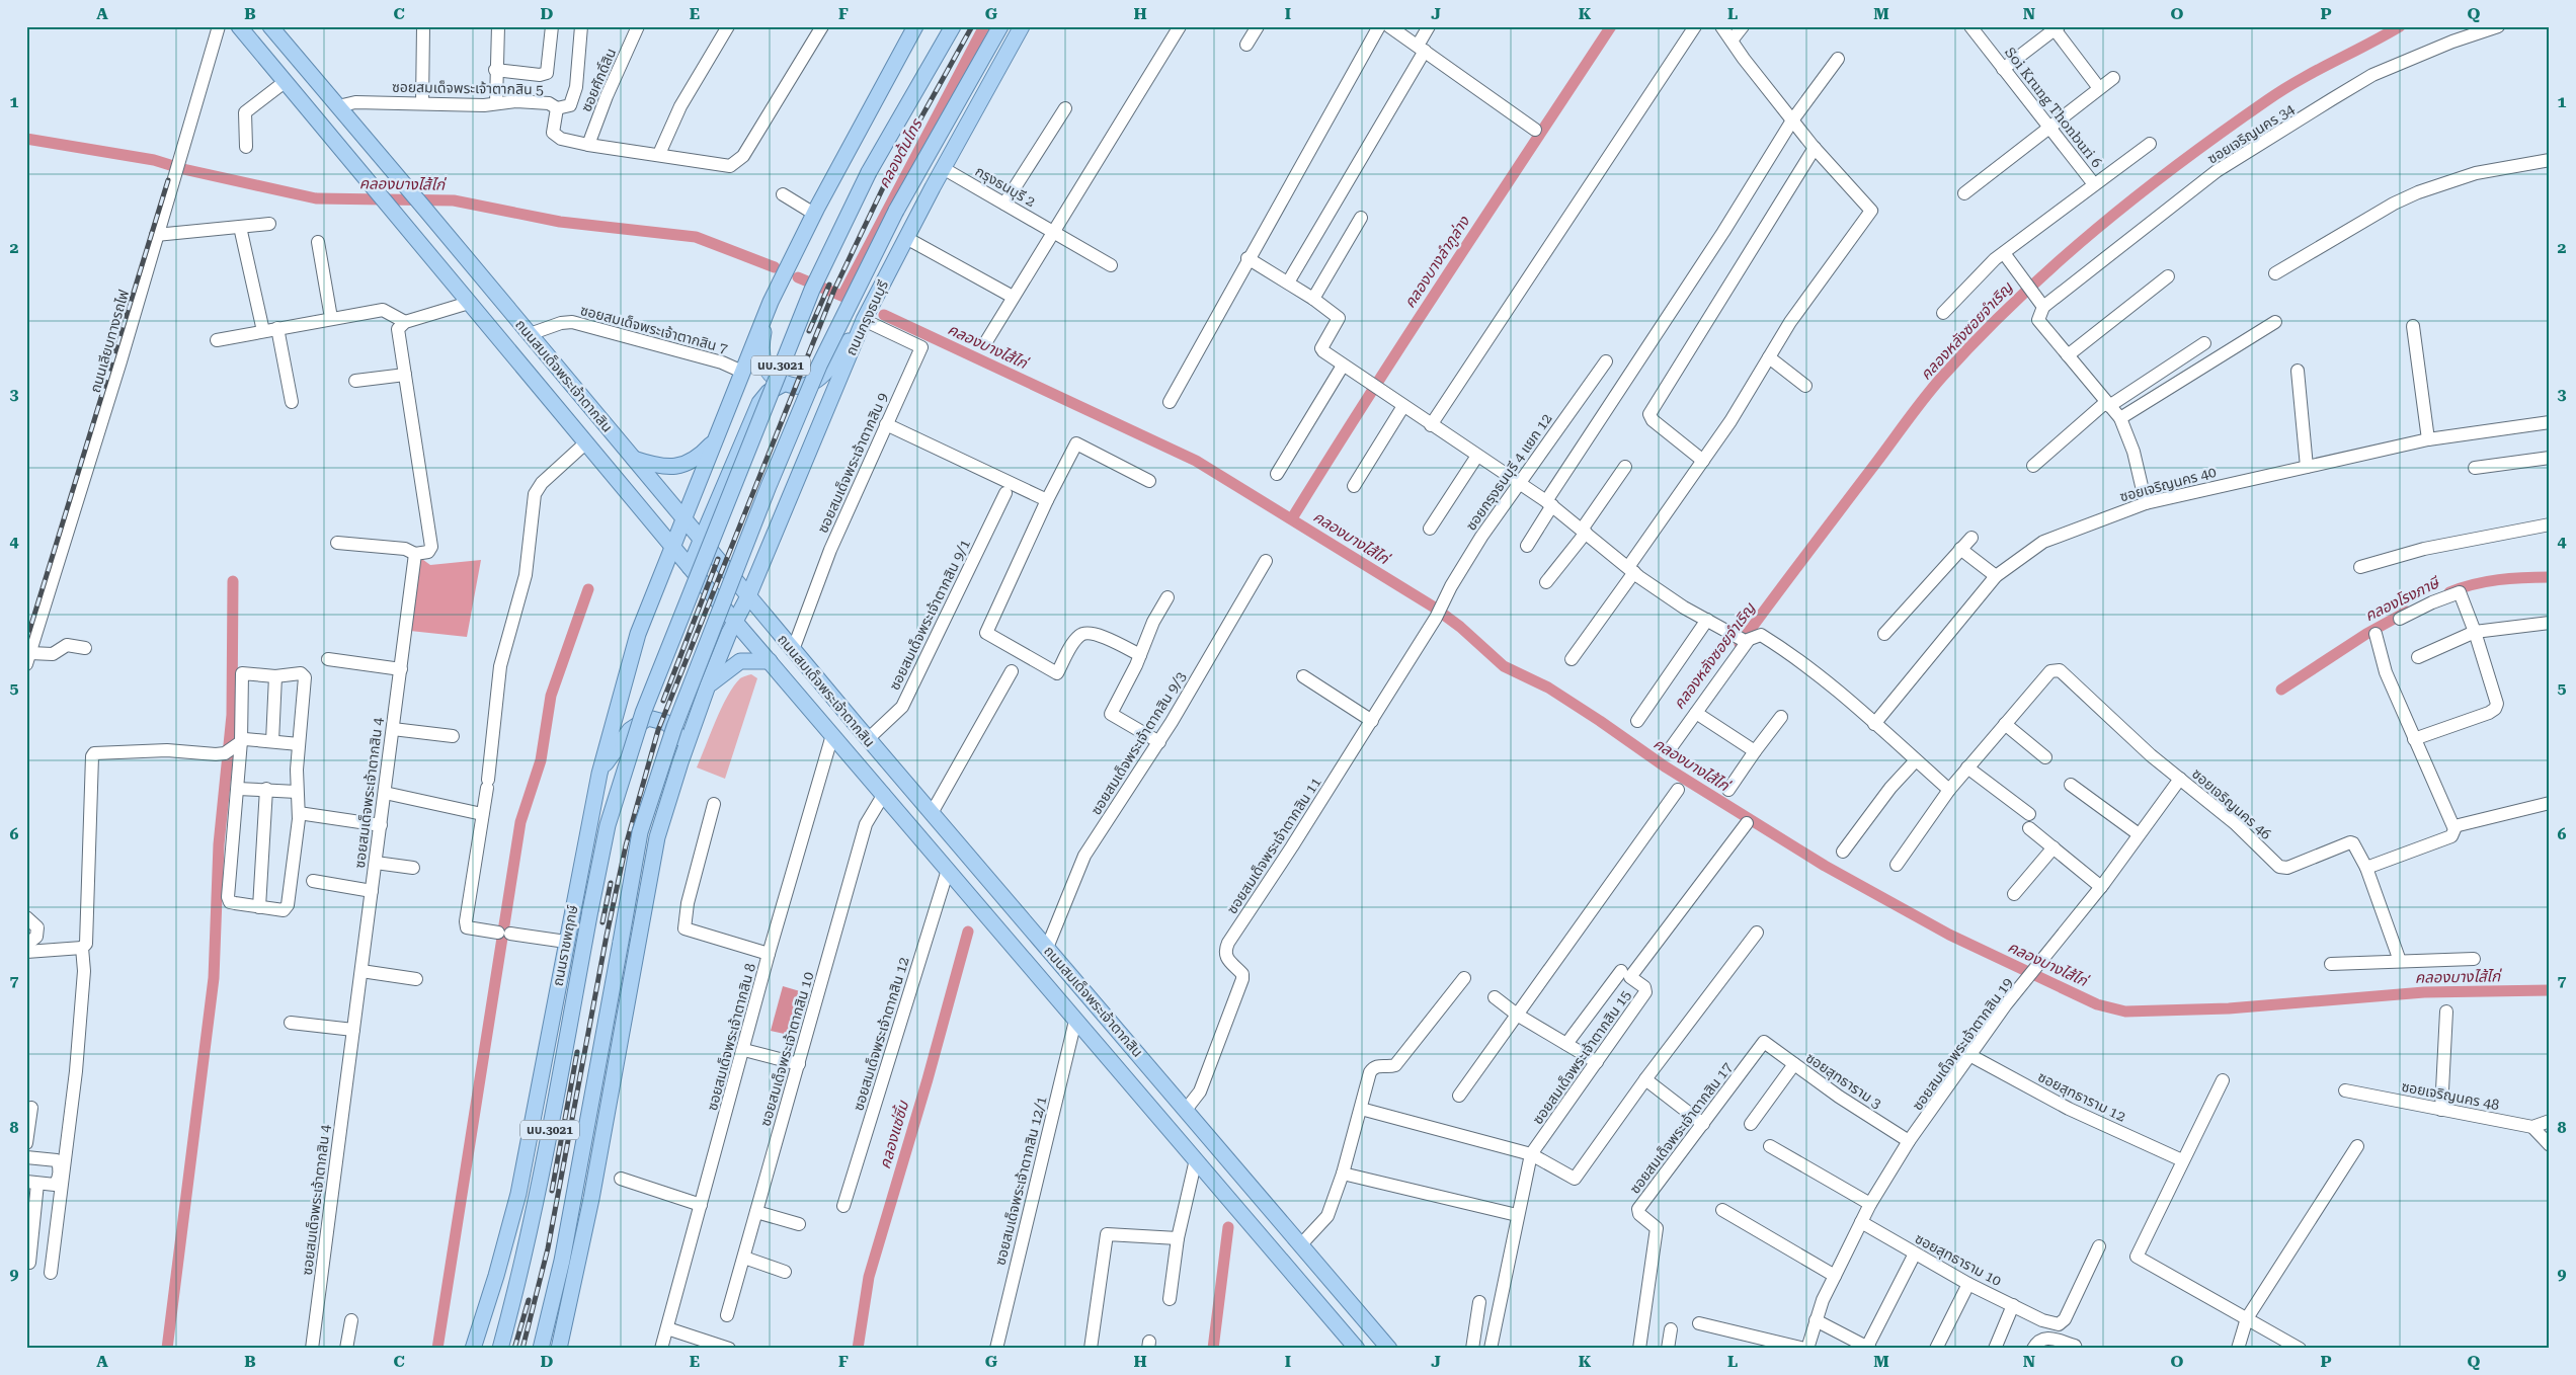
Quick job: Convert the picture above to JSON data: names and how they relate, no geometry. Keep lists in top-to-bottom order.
{
  "streets": {
    "main road": [
      "ถนนกรุงธนบุรี",
      "นบ.3021",
      "ถนนสมเด็จพระเจ้าตากสิน",
      "ถนนราชพฤกษ์"
    ],
    "street": [
      "ซอยศักดิ์สิน",
      "ซอยสมเด็จพระเจ้าตากสิน 5",
      "Soi Krung Thonburi 6",
      "ซอยเจริญนคร 34",
      "กรุงธนบุรี 2",
      "ซอยสมเด็จพระเจ้าตากสิน 7",
      "ถนนเลียบทางรถไฟ",
      "ซอยสมเด็จพระเจ้าตากสิน 9",
      "ซอยกรุงธนบุรี 4 แยก 12",
      "ซอยเจริญนคร 40",
      "ซอยสมเด็จพระเจ้าตากสิน 9/1",
      "ซอยสมเด็จพระเจ้าตากสิน 9/3",
      "ซอยสมเด็จพระเจ้าตากสิน 4",
      "ซอยเจริญนคร 46",
      "ซอยสมเด็จพระเจ้าตากสิน 11",
      "ซอยสมเด็จพระเจ้าตากสิน 12",
      "ซอยสมเด็จพระเจ้าตากสิน 8",
      "ซอยสมเด็จพระเจ้าตากสิน 19",
      "ซอยสมเด็จพระเจ้าตากสิน 10",
      "ซอยสมเด็จพระเจ้าตากสิน 15",
      "ซอยสุทธาราม 3",
      "ซอยเจริญนคร 48",
      "ซอยสุทธาราม 12",
      "ซอยสมเด็จพระเจ้าตากสิน 17",
      "ซอยสมเด็จพระเจ้าตากสิน 12/1",
      "ซอยสุทธาราม 10"
    ]
  },
  "crossings": [
    ["ซอยศักดิ์สิน", "ซอยสมเด็จพระเจ้าตากสิน 5"],
    ["ซอยสมเด็จพระเจ้าตากสิน 5", "ถนนสมเด็จพระเจ้าตากสิน"],
    ["กรุงธนบุรี 2", "ถนนกรุงธนบุรี"],
    ["ถนนกรุงธนบุรี", "ถนนสมเด็จพระเจ้าตากสิน"],
    ["ถนนกรุงธนบุรี", "ซอยสมเด็จพระเจ้าตากสิน 9"],
    ["ซอยสมเด็จพระเจ้าตากสิน 7", "ถนนสมเด็จพระเจ้าตากสิน"],
    ["นบ.3021", "ถนนสมเด็จพระเจ้าตากสิน"],
    ["นบ.3021", "ถนนราชพฤกษ์"],
    ["ถนนสมเด็จพระเจ้าตากสิน", "ซอยสมเด็จพระเจ้าตากสิน 9"],
    ["ถนนสมเด็จพระเจ้าตากสิน", "ซอยสมเด็จพระเจ้าตากสิน 9/1"],
    ["ถนนสมเด็จพระเจ้าตากสิน", "ซอยสมเด็จพระเจ้าตากสิน 9/3"],
    ["ถนนสมเด็จพระเจ้าตากสิน", "ซอยสมเด็จพระเจ้าตากสิน 11"],
    ["ถนนสมเด็จพระเจ้าตากสิน", "ถนนราชพฤกษ์"],
    ["ถนนสมเด็จพระเจ้าตากสิน", "ซอยสมเด็จพระเจ้าตากสิน 12"],
    ["ถนนสมเด็จพระเจ้าตากสิน", "ซอยสมเด็จพระเจ้าตากสิน 8"],
    ["ถนนสมเด็จพระเจ้าตากสิน", "ซอยสมเด็จพระเจ้าตากสิน 10"],
    ["ถนนสมเด็จพระเจ้าตากสิน", "ซอยสมเด็จพระเจ้าตากสิน 12/1"],
    ["ซอยกรุงธนบุรี 4 แยก 12", "ซอยสมเด็จพระเจ้าตากสิน 11"],
    ["ซอยเจริญนคร 46", "ซอยสมเด็จพระเจ้าตากสิน 19"],
    ["ซอยสมเด็จพระเจ้าตากสิน 19", "ซอยสุทธาราม 3"],
    ["ซอยสมเด็จพระเจ้าตากสิน 19", "ซอยสุทธาราม 12"],
    ["ซอยสมเด็จพระเจ้าตากสิน 19", "ซอยสุทธาราม 10"],
    ["ซอยสุทธาราม 3", "ซอยสมเด็จพระเจ้าตากสิน 17"]
  ],
  "water": [
    "คลองต้นไทร",
    "คลองบางไส้ไก่",
    "คลองบางลำภูล่าง",
    "คลองหลังซอยจำเริญ",
    "คลองโรงภาษี",
    "คลองแซ่ซิ้ม"
  ],
  "grid": {
    "columns": [
      "A",
      "B",
      "C",
      "D",
      "E",
      "F",
      "G",
      "H",
      "I",
      "J",
      "K",
      "L",
      "M",
      "N",
      "O",
      "P",
      "Q"
    ],
    "rows": [
      "1",
      "2",
      "3",
      "4",
      "5",
      "6",
      "7",
      "8",
      "9"
    ]
  }
}
